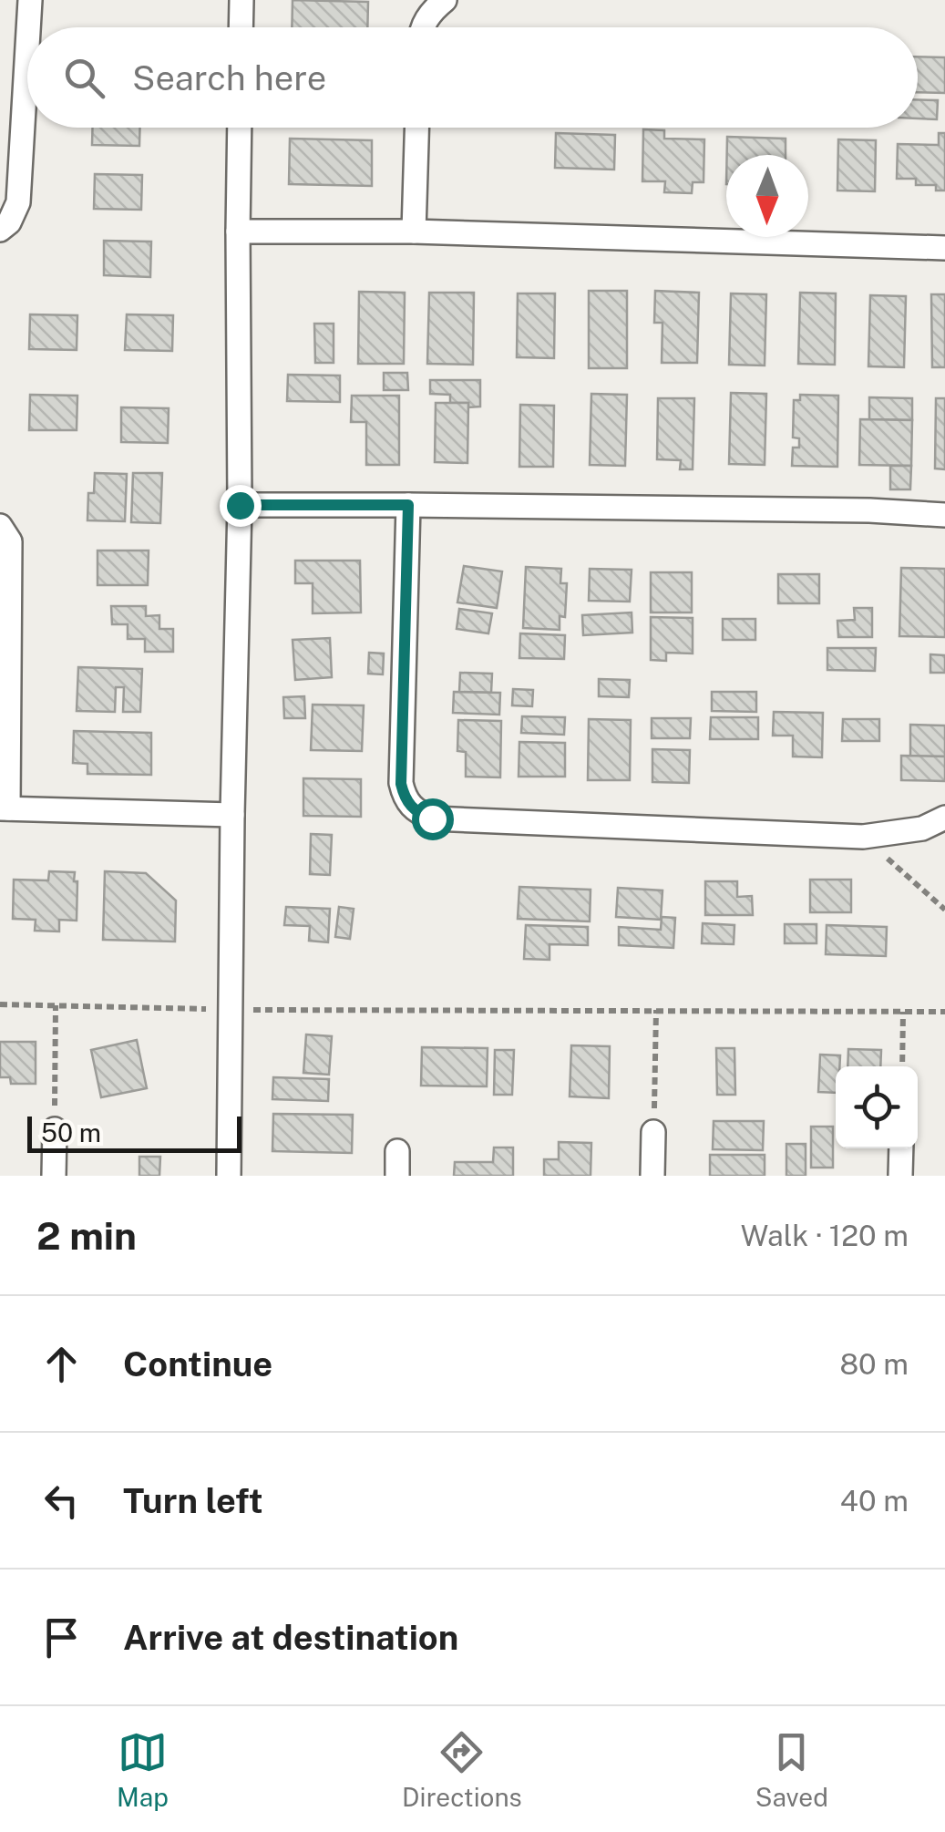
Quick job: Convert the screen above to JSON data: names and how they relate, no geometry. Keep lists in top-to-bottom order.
{
  "scale_bar": "50 m",
  "north": "bottom",
  "page": {
    "search": "Search here",
    "scale": "50 m",
    "heading": ["2 min", "Walk · 120 m"],
    "list": [
      ["Continue", "80 m"],
      ["Turn left", "40 m"],
      "Arrive at destination"
    ],
    "nav": ["Map", "Directions", "Saved"]
  }
}
